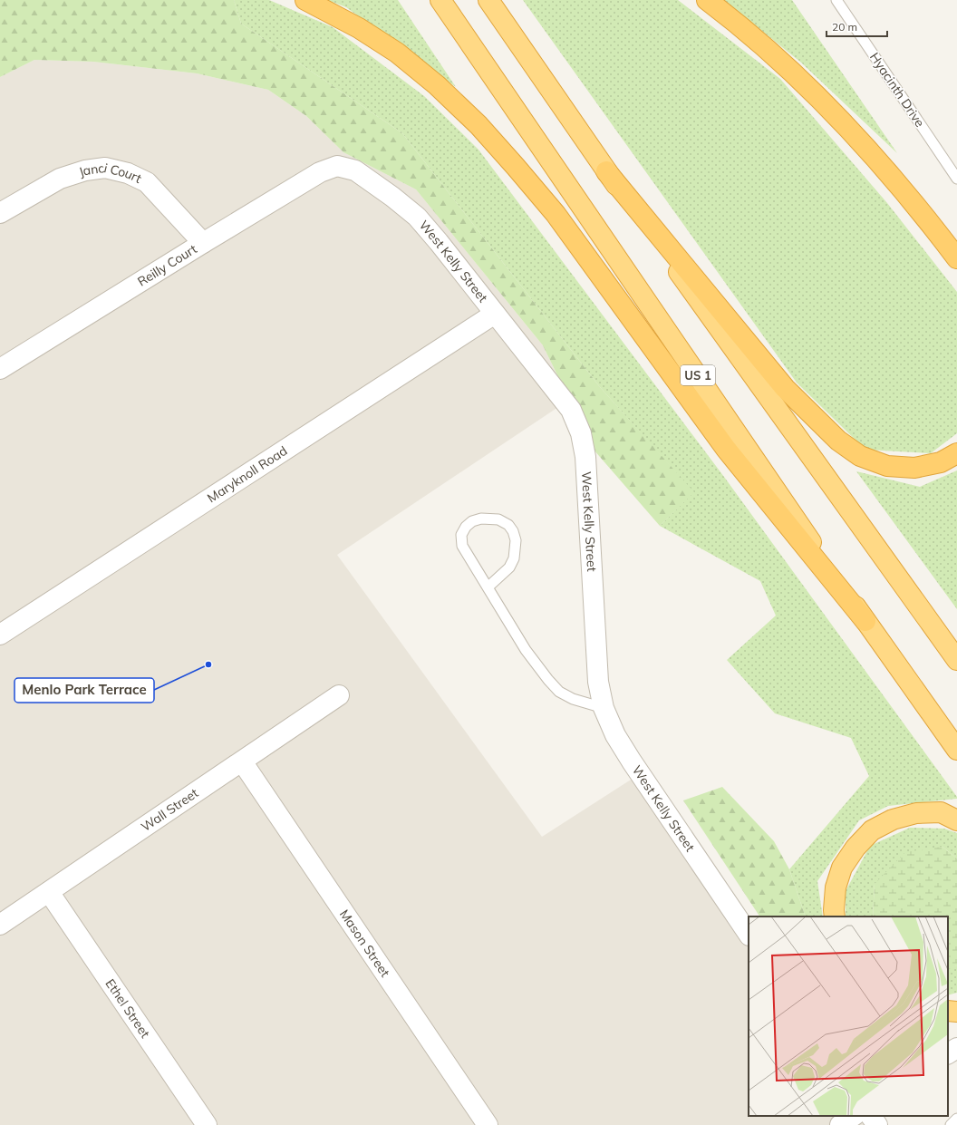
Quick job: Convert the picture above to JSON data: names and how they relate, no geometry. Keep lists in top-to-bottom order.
{
  "streets": {
    "highway": ["US 1"],
    "street": [
      "Janci Court",
      "West Kelly Street",
      "Reilly Court",
      "Maryknoll Road",
      "Wall Street",
      "Mason Street",
      "Ethel Street"
    ],
    "lane": ["Hyacinth Drive"]
  },
  "crossings": [
    ["Janci Court", "Reilly Court"],
    ["West Kelly Street", "Reilly Court"],
    ["West Kelly Street", "Maryknoll Road"],
    ["Wall Street", "Mason Street"],
    ["Wall Street", "Ethel Street"]
  ],
  "places": ["Menlo Park Terrace"],
  "scale_bar": "20 m"
}
